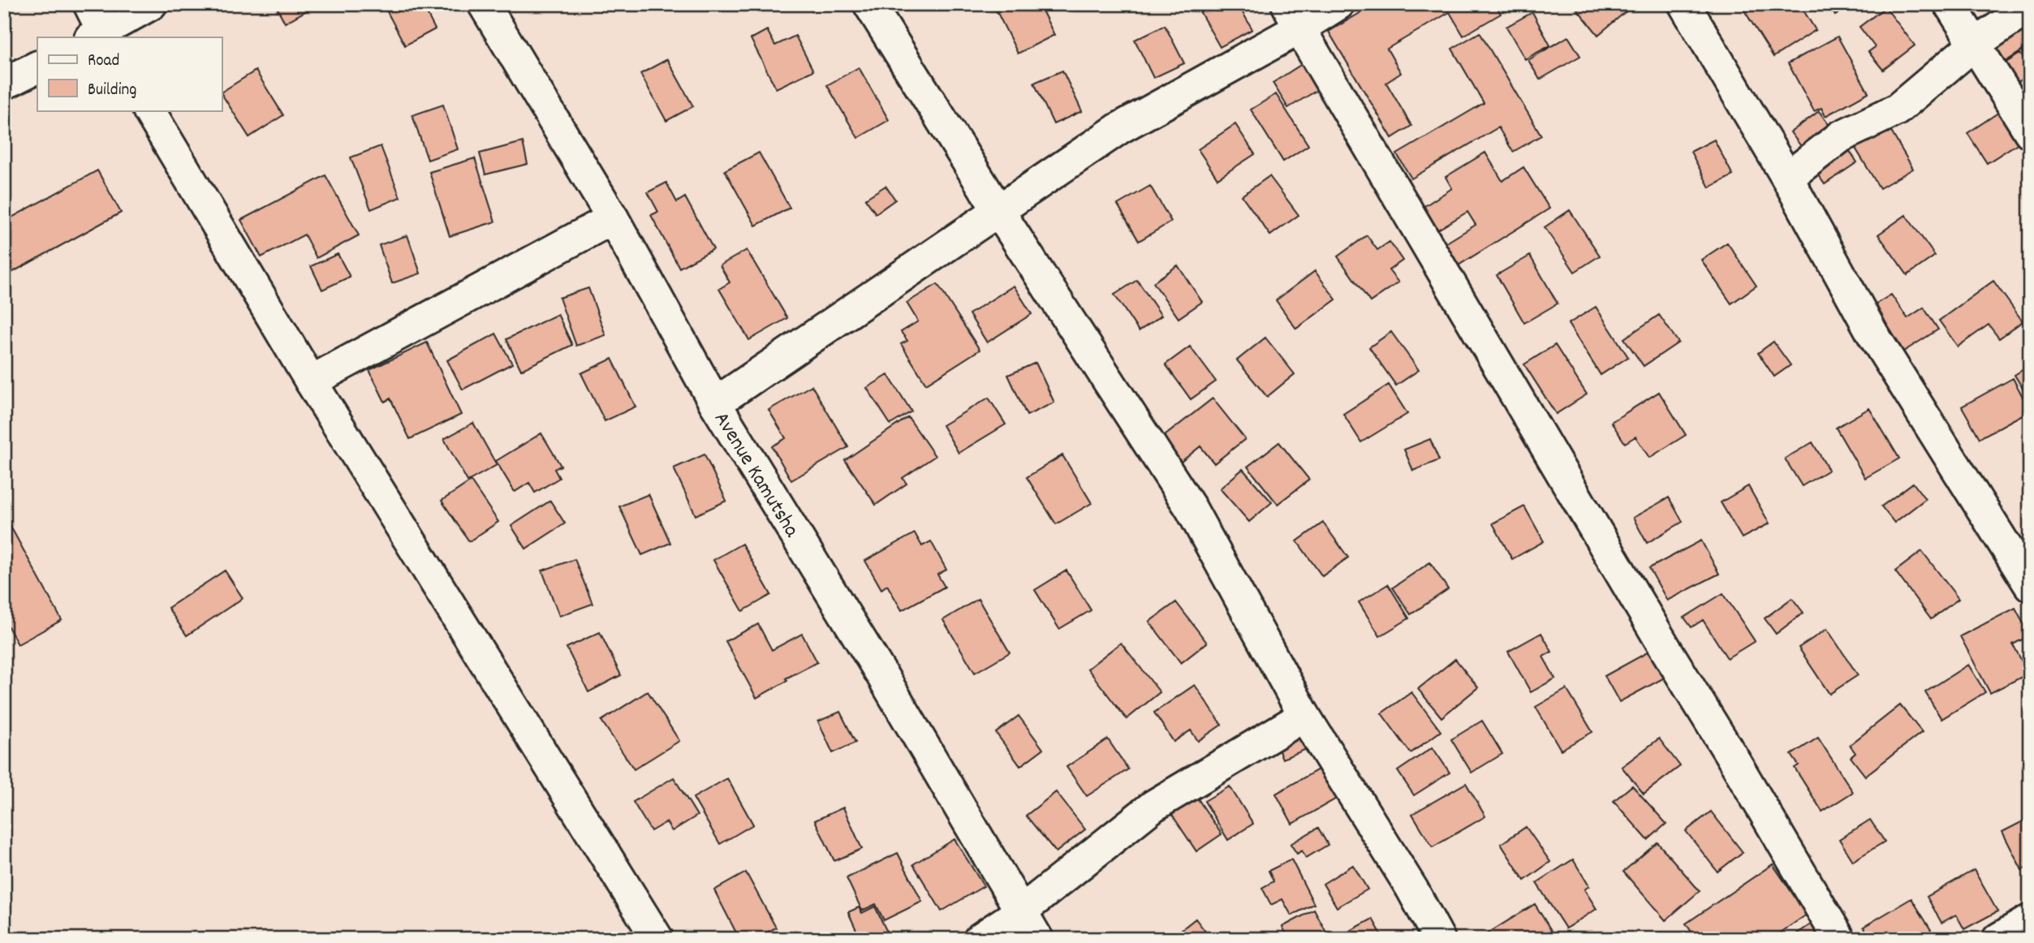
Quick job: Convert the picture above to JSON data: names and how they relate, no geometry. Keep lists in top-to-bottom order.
{
  "streets": {
    "street": ["Avenue Kamutsha"]
  },
  "legend": ["Road", "Building"]
}
